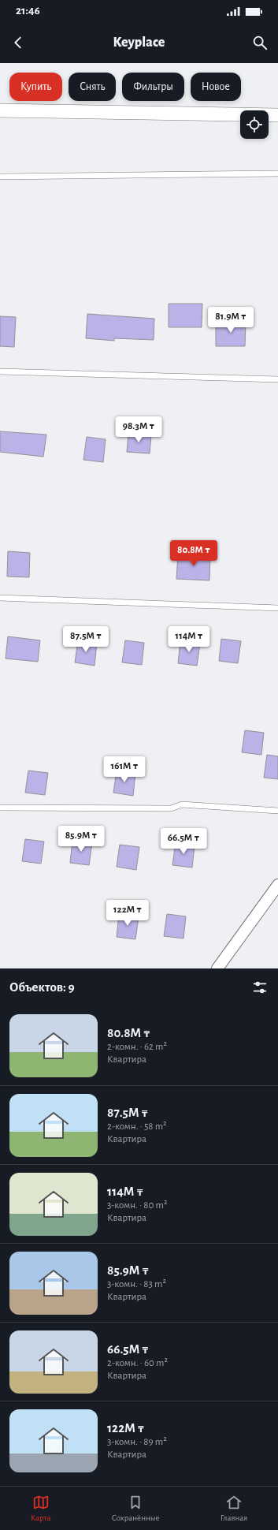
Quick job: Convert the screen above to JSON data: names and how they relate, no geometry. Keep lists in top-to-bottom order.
{
  "page": {
    "status": "21:46",
    "header": "Keyplace",
    "chip": [
      "Купить",
      "Снять",
      "Фильтры",
      "Новое"
    ],
    "price": [
      "81.9M ₸",
      "98.3M ₸",
      "80.8M ₸",
      "87.5M ₸",
      "114M ₸",
      "161M ₸",
      "85.9M ₸",
      "66.5M ₸",
      "122M ₸"
    ],
    "heading": "Объектов: 9",
    "list": [
      {
        "name": "80.8M ₸",
        "note": "2-комн. · 62 m² · Квартира"
      },
      {
        "name": "87.5M ₸",
        "note": "2-комн. · 58 m² · Квартира"
      },
      {
        "name": "114M ₸",
        "note": "3-комн. · 80 m² · Квартира"
      },
      {
        "name": "85.9M ₸",
        "note": "3-комн. · 83 m² · Квартира"
      },
      {
        "name": "66.5M ₸",
        "note": "2-комн. · 60 m² · Квартира"
      },
      {
        "name": "122M ₸",
        "note": "3-комн. · 89 m² · Квартира"
      }
    ],
    "tabs": ["Карта", "Сохранённые", "Главная"]
  }
}
